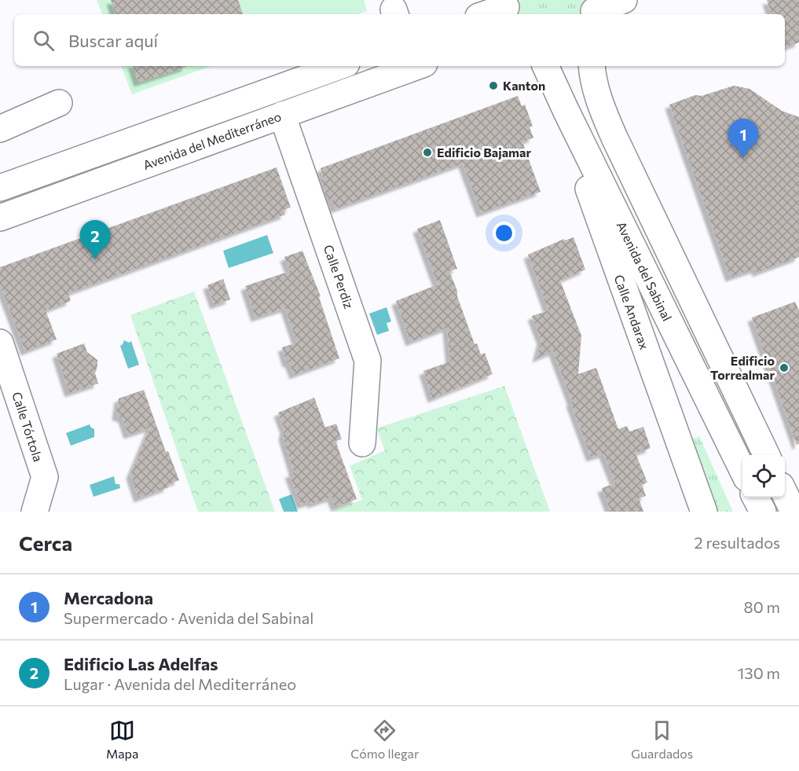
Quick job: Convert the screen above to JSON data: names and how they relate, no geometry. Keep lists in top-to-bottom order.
{
  "streets": {
    "street": [
      "Avenida del Mediterráneo",
      "Avenida del Sabinal",
      "Calle Perdiz",
      "Calle Andarax",
      "Calle Tórtola"
    ]
  },
  "crossings": [
    ["Avenida del Mediterráneo", "Calle Perdiz"],
    ["Avenida del Sabinal", "Calle Andarax"]
  ],
  "places": ["Kanton", "Edificio Bajamar", "Edificio Torrealmar"],
  "page": {
    "search": "Buscar aquí",
    "pins": ["1", "2"],
    "heading": ["Cerca", "2 resultados"],
    "list": [
      {
        "mark": "1",
        "name": "Mercadona",
        "note": "Supermercado · Avenida del Sabinal",
        "value": "80 m"
      },
      {
        "mark": "2",
        "name": "Edificio Las Adelfas",
        "note": "Lugar · Avenida del Mediterráneo",
        "value": "130 m"
      }
    ],
    "nav": ["Mapa", "Cómo llegar", "Guardados"]
  }
}
